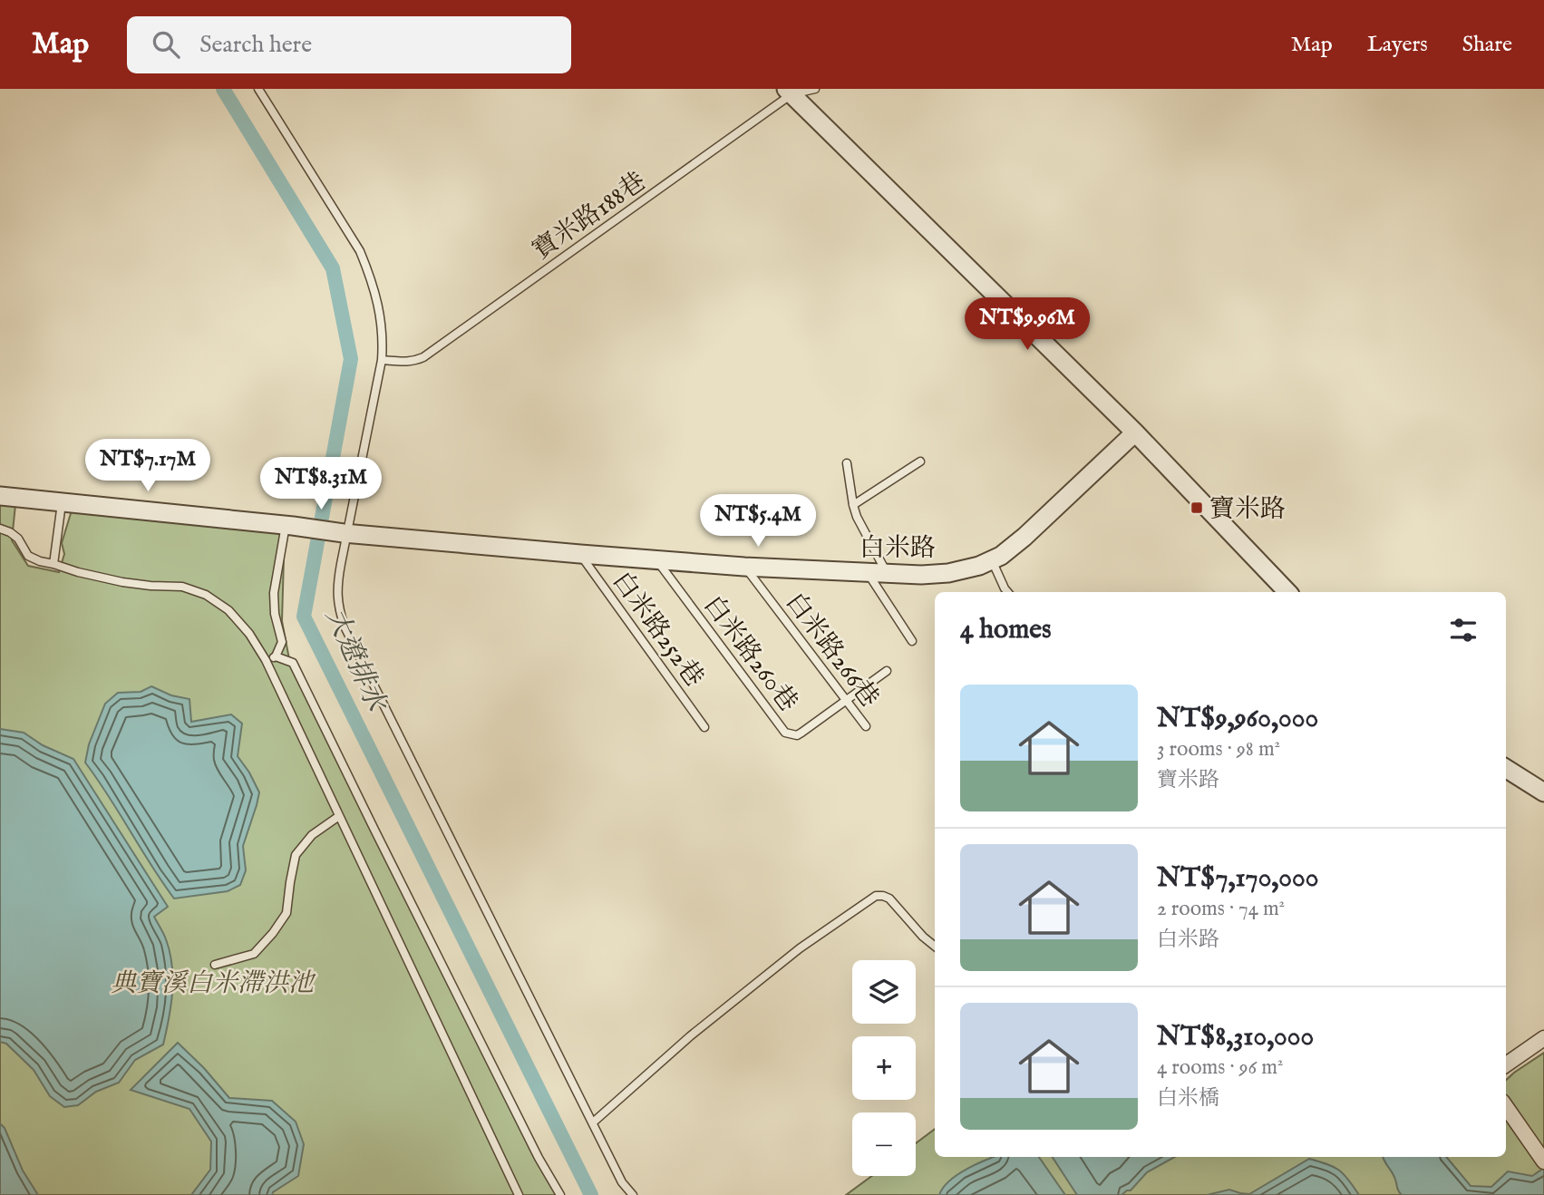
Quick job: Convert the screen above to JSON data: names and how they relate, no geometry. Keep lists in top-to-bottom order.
{
  "streets": {
    "street": ["白米路"],
    "lane": [
      "寶米路188巷",
      "白米路252巷",
      "白米路266巷",
      "白米路260巷"
    ]
  },
  "crossings": [
    ["白米路", "白米路252巷"],
    ["白米路", "白米路266巷"],
    ["白米路", "白米路260巷"],
    ["白米路266巷", "白米路260巷"]
  ],
  "water": ["大遼排水"],
  "parks": ["典寶溪白米滯洪池"],
  "places": {
    "transit": ["寶米路"]
  },
  "page": {
    "header": "Map",
    "search": "Search here",
    "nav": ["Map", "Layers", "Share"],
    "price": [
      "NT$9.96M",
      "NT$7.17M",
      "NT$8.31M",
      "NT$5.4M"
    ],
    "heading": "4 homes",
    "list": [
      {
        "name": "NT$9,960,000",
        "note": "3 rooms · 98 m² · 寶米路"
      },
      {
        "name": "NT$7,170,000",
        "note": "2 rooms · 74 m² · 白米路"
      },
      {
        "name": "NT$8,310,000",
        "note": "4 rooms · 96 m² · 白米橋"
      }
    ],
    "map_buttons": ["+", "−"]
  }
}
